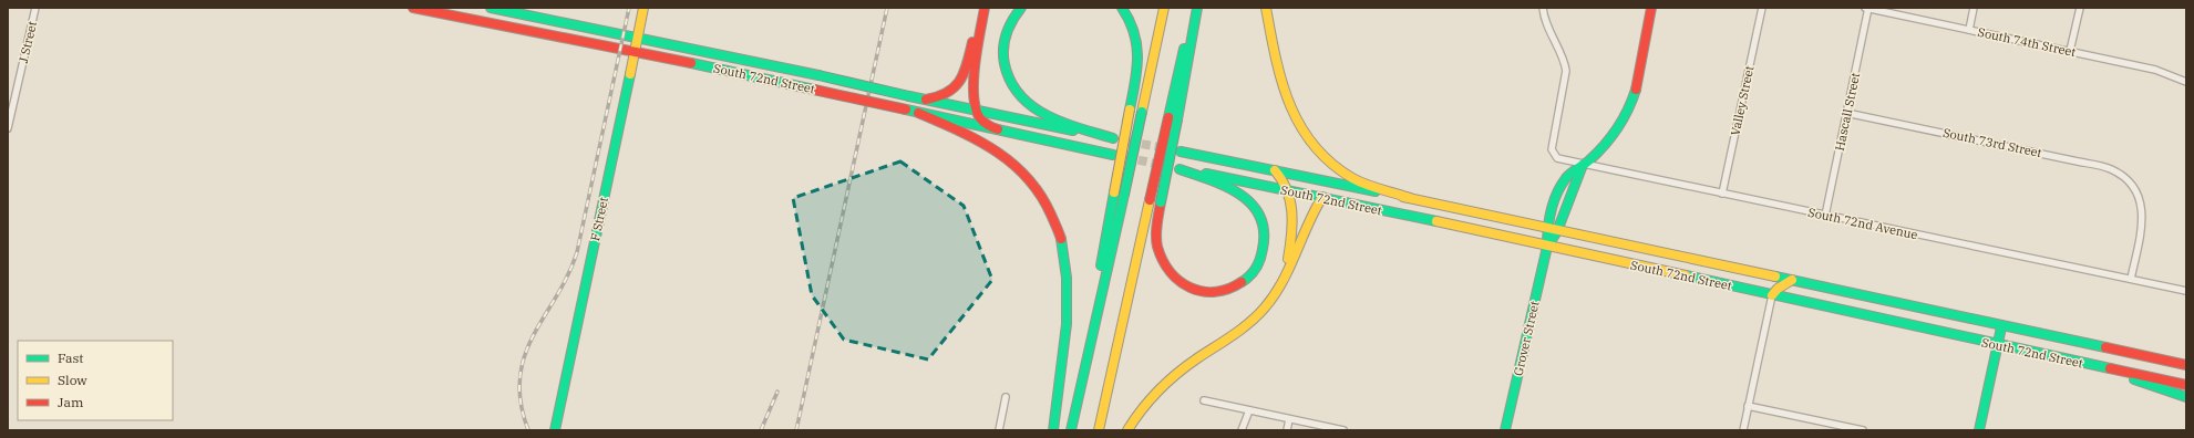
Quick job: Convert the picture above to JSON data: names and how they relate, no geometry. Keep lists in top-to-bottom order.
{
  "streets": {
    "main road": ["South 72nd Street", "F Street", "Grover Street"],
    "street": [
      "J Street",
      "South 74th Street",
      "Valley Street",
      "Hascall Street",
      "South 73rd Street",
      "South 72nd Avenue"
    ]
  },
  "crossings": [
    ["South 74th Street", "Hascall Street"],
    ["South 72nd Street", "F Street"],
    ["South 72nd Street", "Grover Street"],
    ["Valley Street", "South 72nd Avenue"],
    ["Hascall Street", "South 73rd Street"],
    ["Hascall Street", "South 72nd Avenue"],
    ["South 73rd Street", "South 72nd Avenue"],
    ["South 72nd Avenue", "Grover Street"]
  ],
  "legend": ["Fast", "Slow", "Jam"]
}
